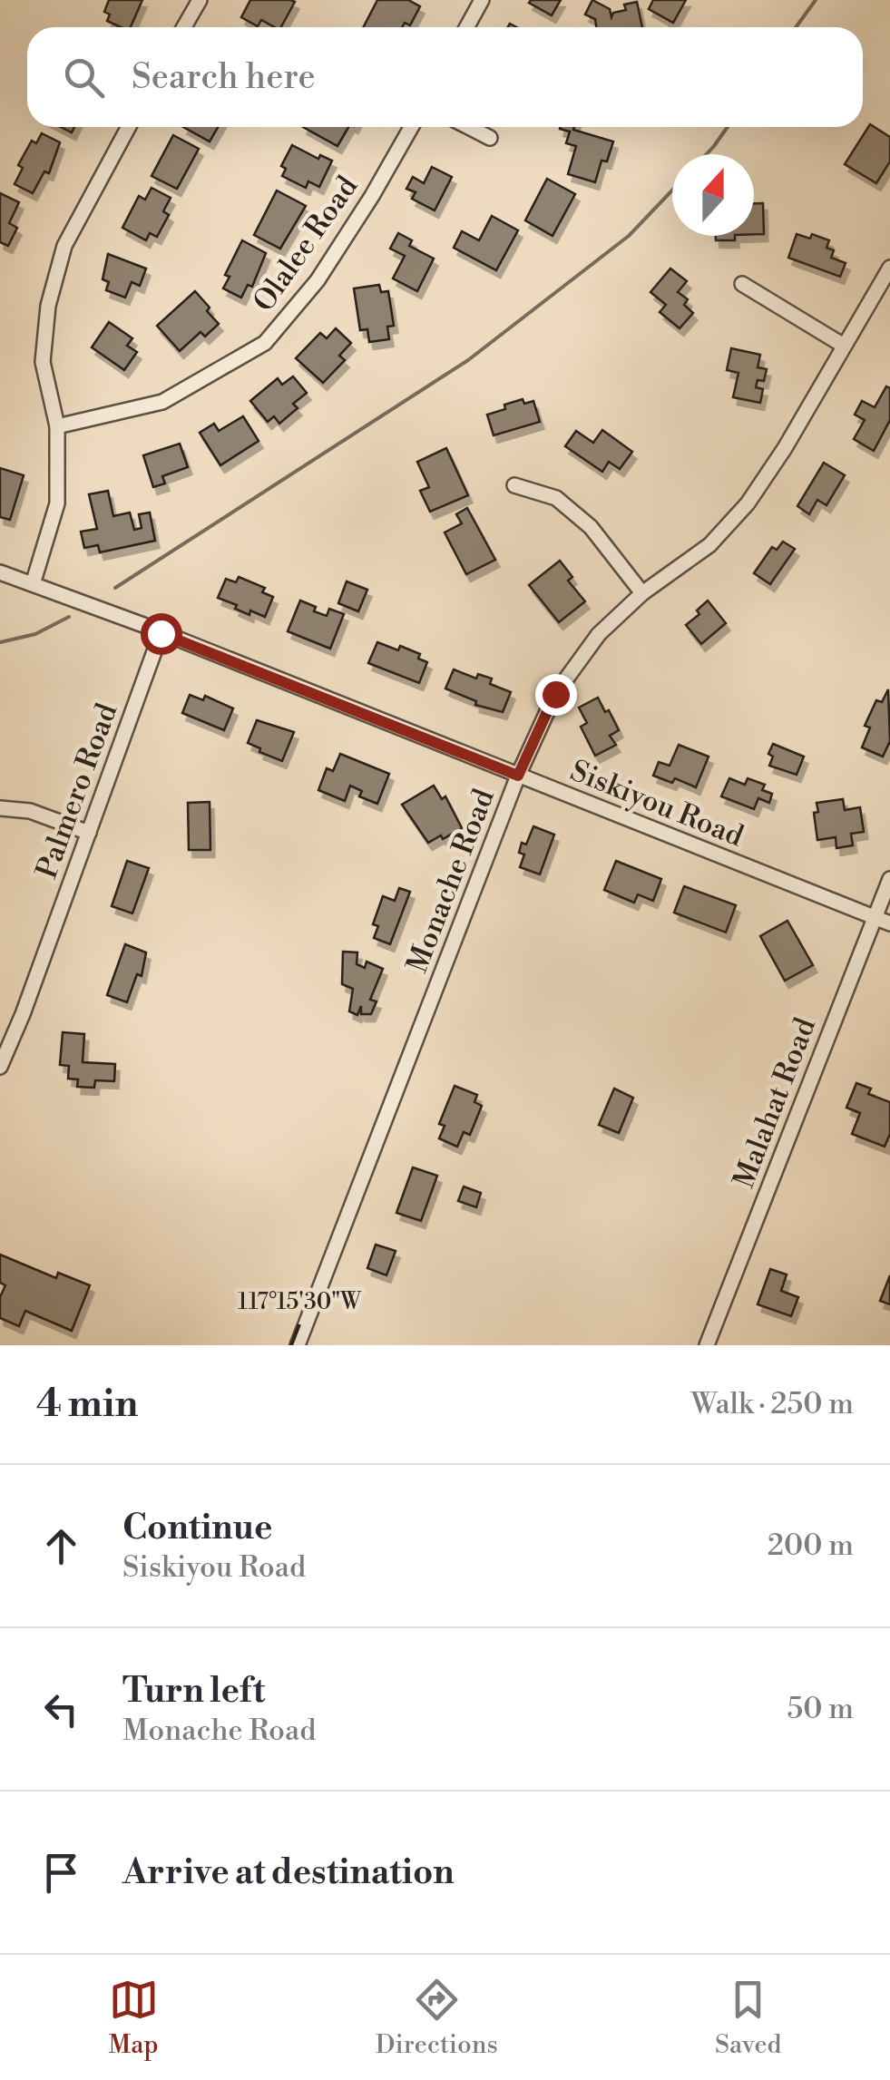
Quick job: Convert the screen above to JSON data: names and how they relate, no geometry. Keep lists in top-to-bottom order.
{
  "streets": {
    "street": [
      "Olalee Road",
      "Palmero Road",
      "Siskiyou Road",
      "Monache Road",
      "Malahat Road"
    ]
  },
  "crossings": [
    ["Palmero Road", "Siskiyou Road"],
    ["Siskiyou Road", "Monache Road"],
    ["Siskiyou Road", "Malahat Road"]
  ],
  "north": "top",
  "page": {
    "search": "Search here",
    "heading": ["4 min", "Walk · 250 m"],
    "list": [
      ["Continue", "Siskiyou Road", "200 m"],
      ["Turn left", "Monache Road", "50 m"],
      "Arrive at destination"
    ],
    "nav": ["Map", "Directions", "Saved"]
  },
  "coordinates": ["117°15'30\"W"]
}
